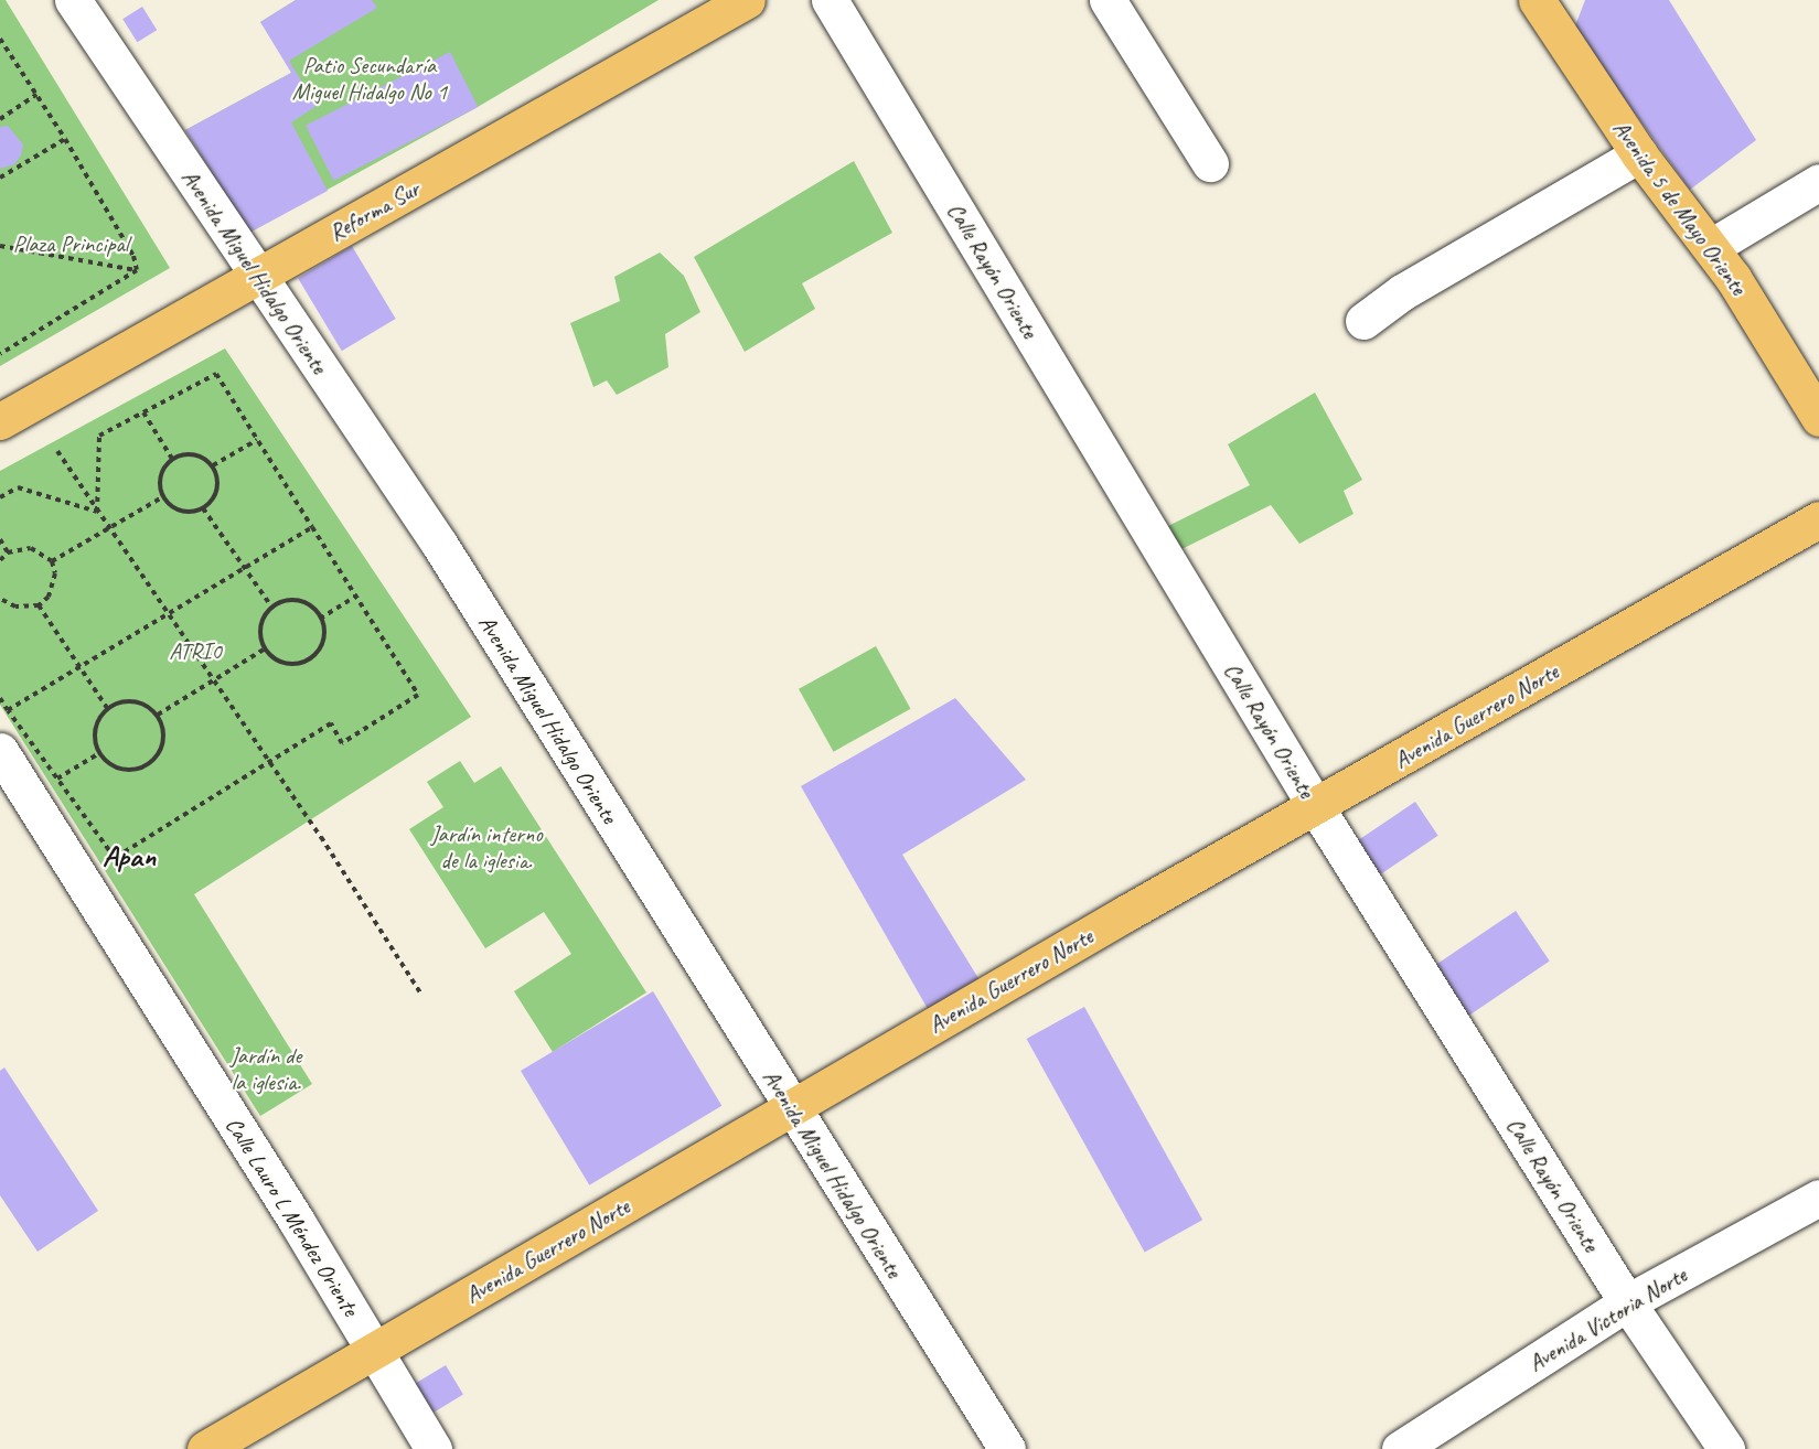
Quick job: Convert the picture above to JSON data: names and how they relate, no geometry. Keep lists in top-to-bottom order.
{
  "streets": {
    "main road": ["Avenida 5 de Mayo Oriente", "Reforma Sur", "Avenida Guerrero Norte"],
    "street": [
      "Calle Rayón Oriente",
      "Avenida Miguel Hidalgo Oriente",
      "Calle Lauro L Méndez Oriente",
      "Avenida Victoria Norte"
    ]
  },
  "crossings": [
    ["Reforma Sur", "Avenida Miguel Hidalgo Oriente"],
    ["Calle Rayón Oriente", "Avenida Guerrero Norte"],
    ["Calle Rayón Oriente", "Avenida Victoria Norte"],
    ["Avenida Miguel Hidalgo Oriente", "Avenida Guerrero Norte"],
    ["Avenida Guerrero Norte", "Calle Lauro L Méndez Oriente"]
  ],
  "districts": ["Apan"],
  "parks": [
    "Patio Secundaría Miguel Hidalgo No 1",
    "Plaza Principal",
    "ATRI0",
    "Jardín interno de la iglesia.",
    "Jardín de la iglesia."
  ]
}
